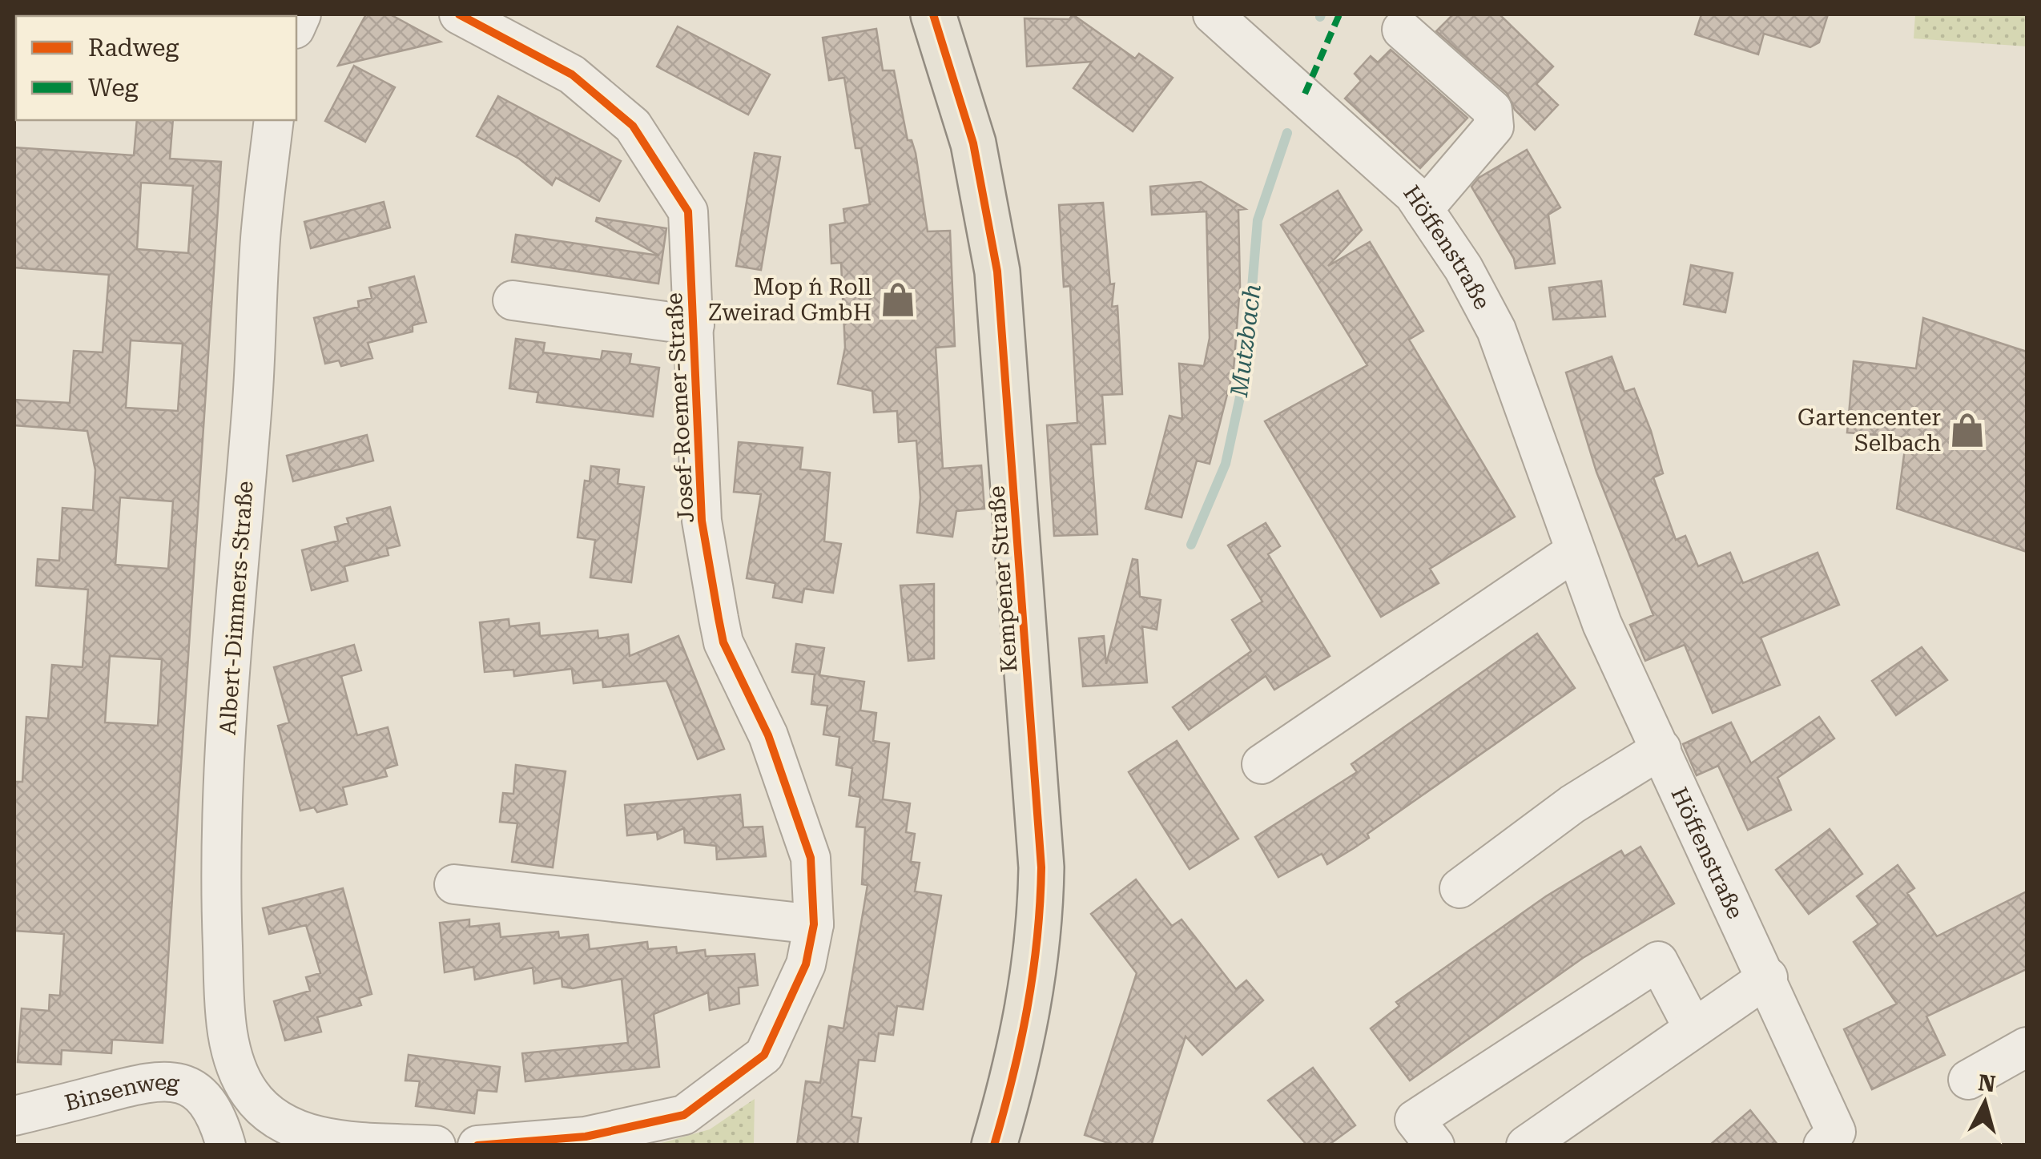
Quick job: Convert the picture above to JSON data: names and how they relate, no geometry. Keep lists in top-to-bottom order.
{
  "streets": {
    "main road": ["Kempener Straße"],
    "street": [
      "Höffenstraße",
      "Josef-Roemer-Straße",
      "Albert-Dimmers-Straße",
      "Binsenweg"
    ]
  },
  "water": ["Mutzbach"],
  "places": {
    "shop": ["Mop ´n Roll Zweirad GmbH", "Gartencenter Selbach"]
  },
  "legend": ["Radweg", "Weg"],
  "north": "top"
}
